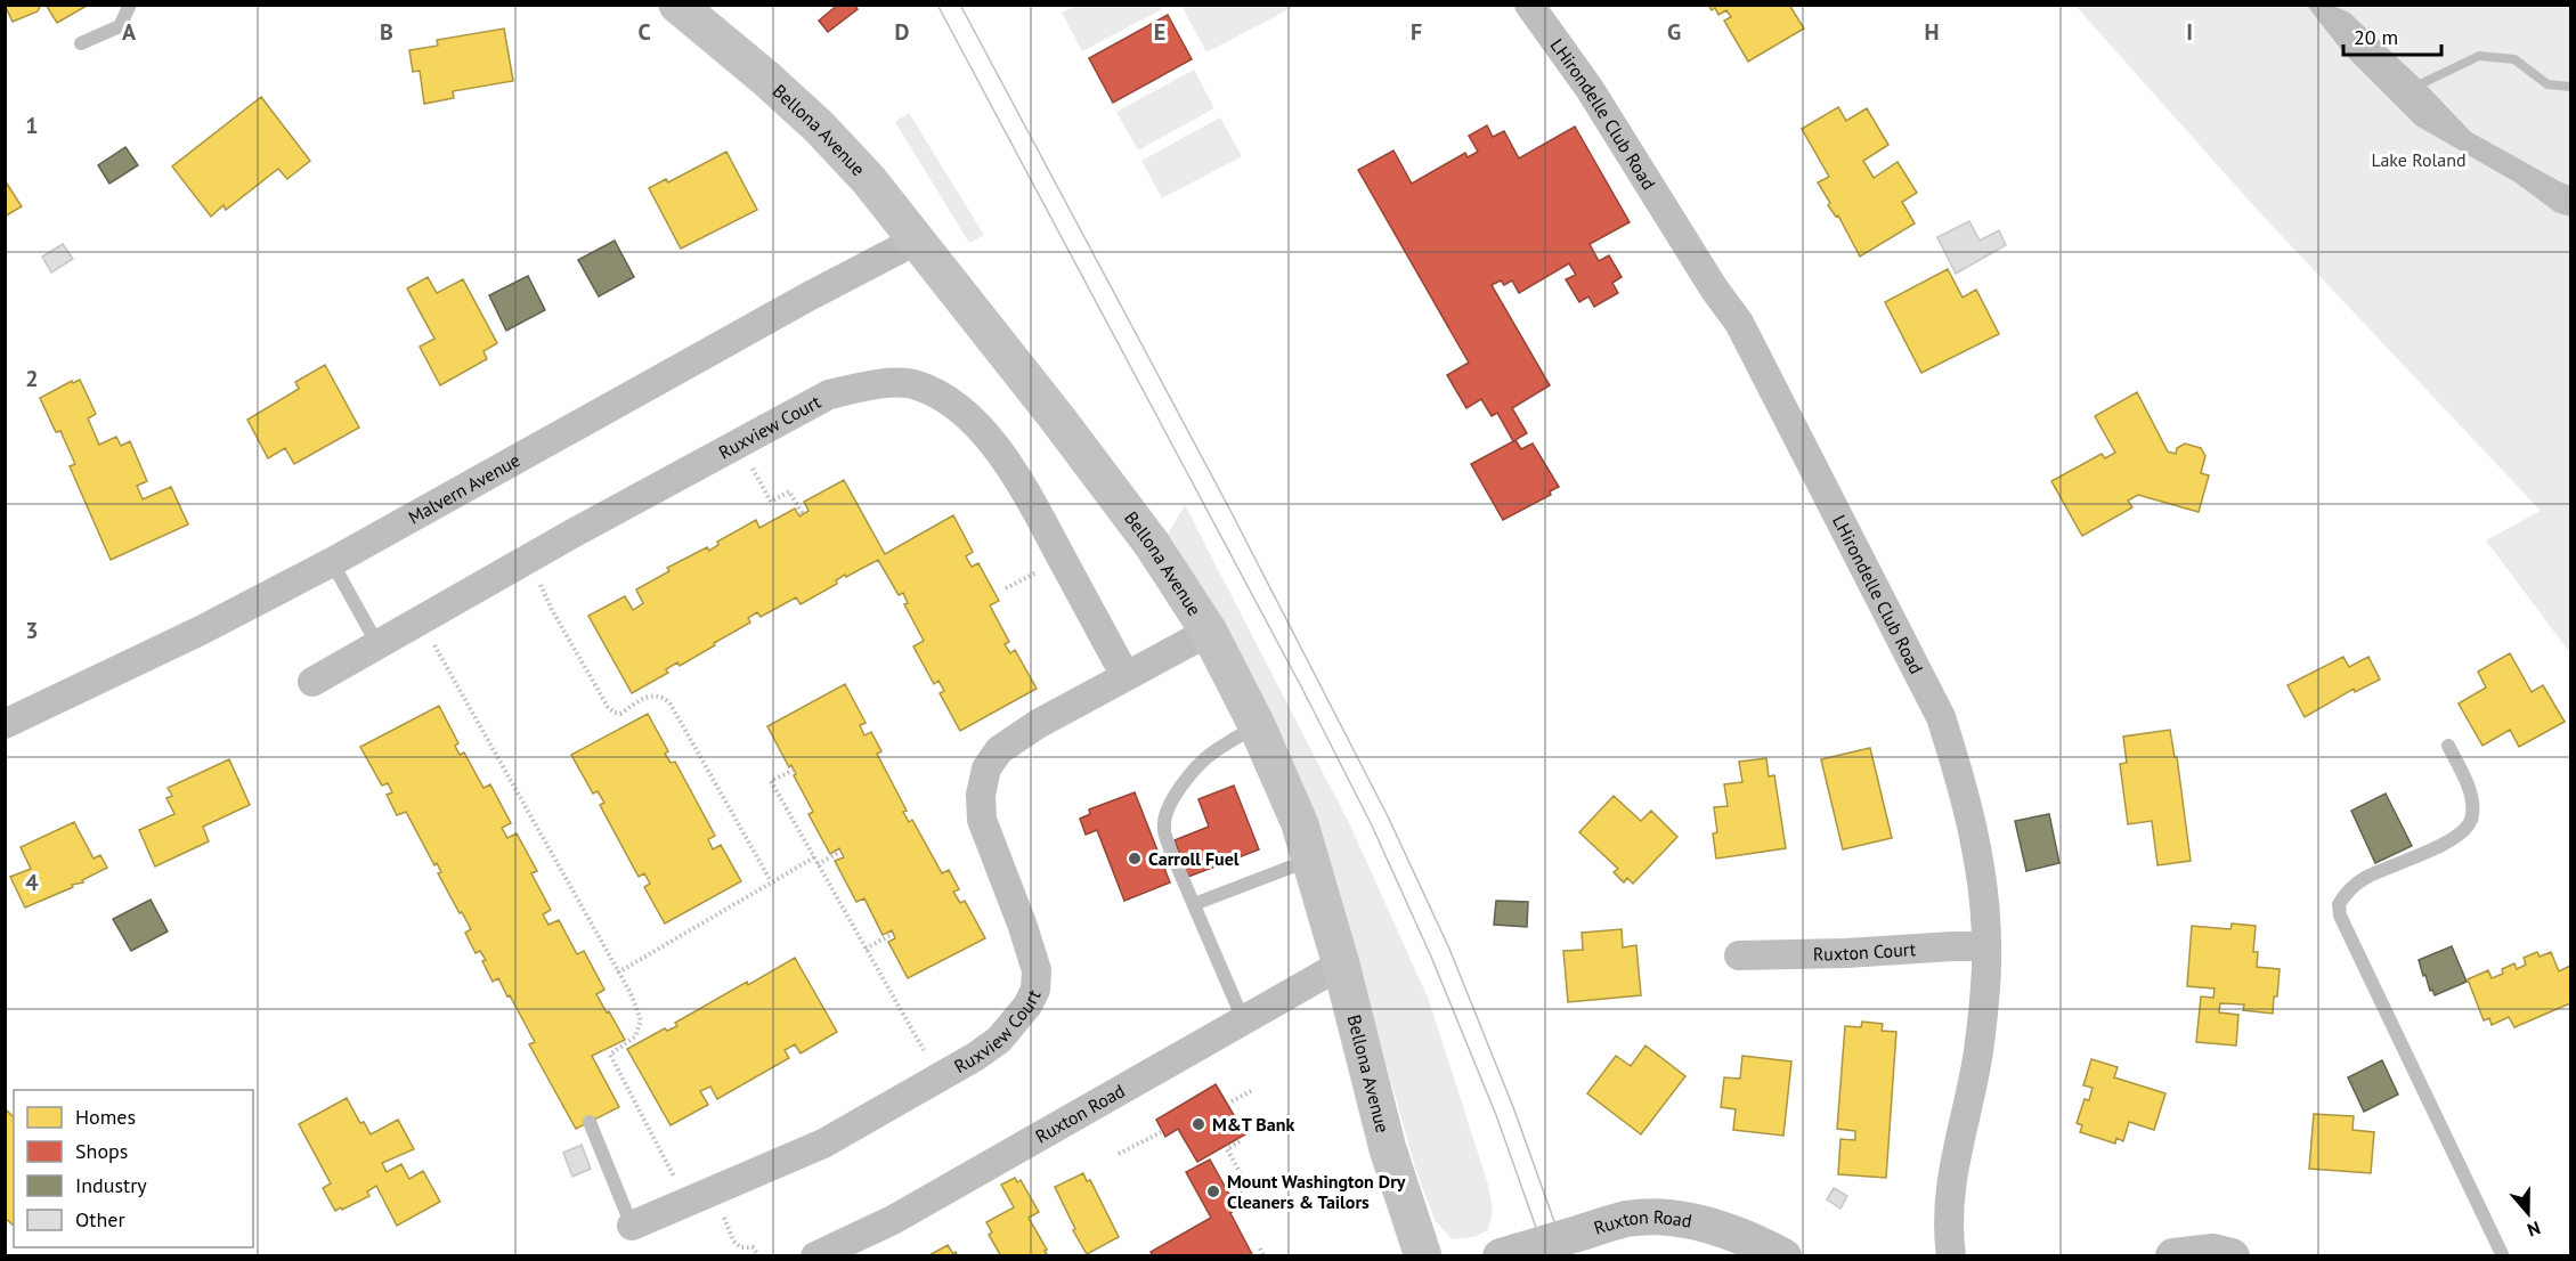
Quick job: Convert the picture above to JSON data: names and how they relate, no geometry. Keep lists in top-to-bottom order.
{
  "streets": {
    "main road": ["Bellona Avenue"],
    "street": [
      "LHirondelle Club Road",
      "Ruxview Court",
      "Malvern Avenue",
      "Ruxton Court",
      "Ruxton Road"
    ]
  },
  "crossings": [
    ["LHirondelle Club Road", "Ruxton Court"],
    ["Bellona Avenue", "Ruxview Court"],
    ["Bellona Avenue", "Malvern Avenue"],
    ["Bellona Avenue", "Ruxton Road"]
  ],
  "parks": ["Lake Roland"],
  "places": ["Carroll Fuel", "M&T Bank", "Mount Washington Dry Cleaners & Tailors"],
  "legend": [
    "Homes",
    "Shops",
    "Industry",
    "Other"
  ],
  "scale_bar": "20 m",
  "north": "bottom",
  "grid": {
    "columns": [
      "A",
      "B",
      "C",
      "D",
      "E",
      "F",
      "G",
      "H",
      "I"
    ],
    "rows": [
      "1",
      "2",
      "3",
      "4"
    ]
  }
}
